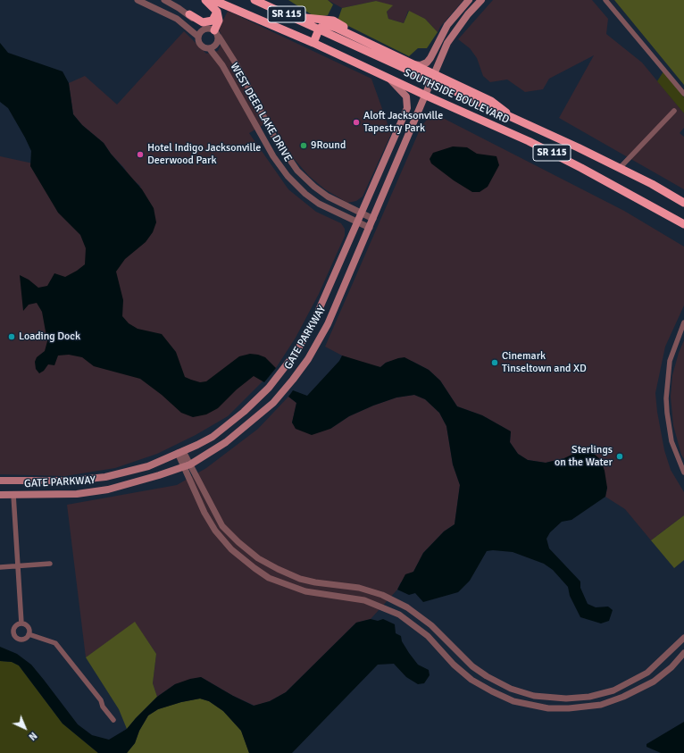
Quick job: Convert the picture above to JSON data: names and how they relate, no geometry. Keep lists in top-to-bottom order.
{
  "streets": {
    "highway": ["SR 115", "SOUTHSIDE BOULEVARD"],
    "main road": ["GATE PARKWAY"],
    "street": ["WEST DEER LAKE DRIVE"]
  },
  "crossings": [
    ["SOUTHSIDE BOULEVARD", "GATE PARKWAY"],
    ["WEST DEER LAKE DRIVE", "GATE PARKWAY"]
  ],
  "places": [
    "Aloft Jacksonville Tapestry Park",
    "9Round",
    "Hotel Indigo Jacksonville Deerwood Park",
    "Loading Dock",
    "Cinemark Tinseltown and XD",
    "Sterlings on the Water"
  ],
  "north": "bottom right"
}
